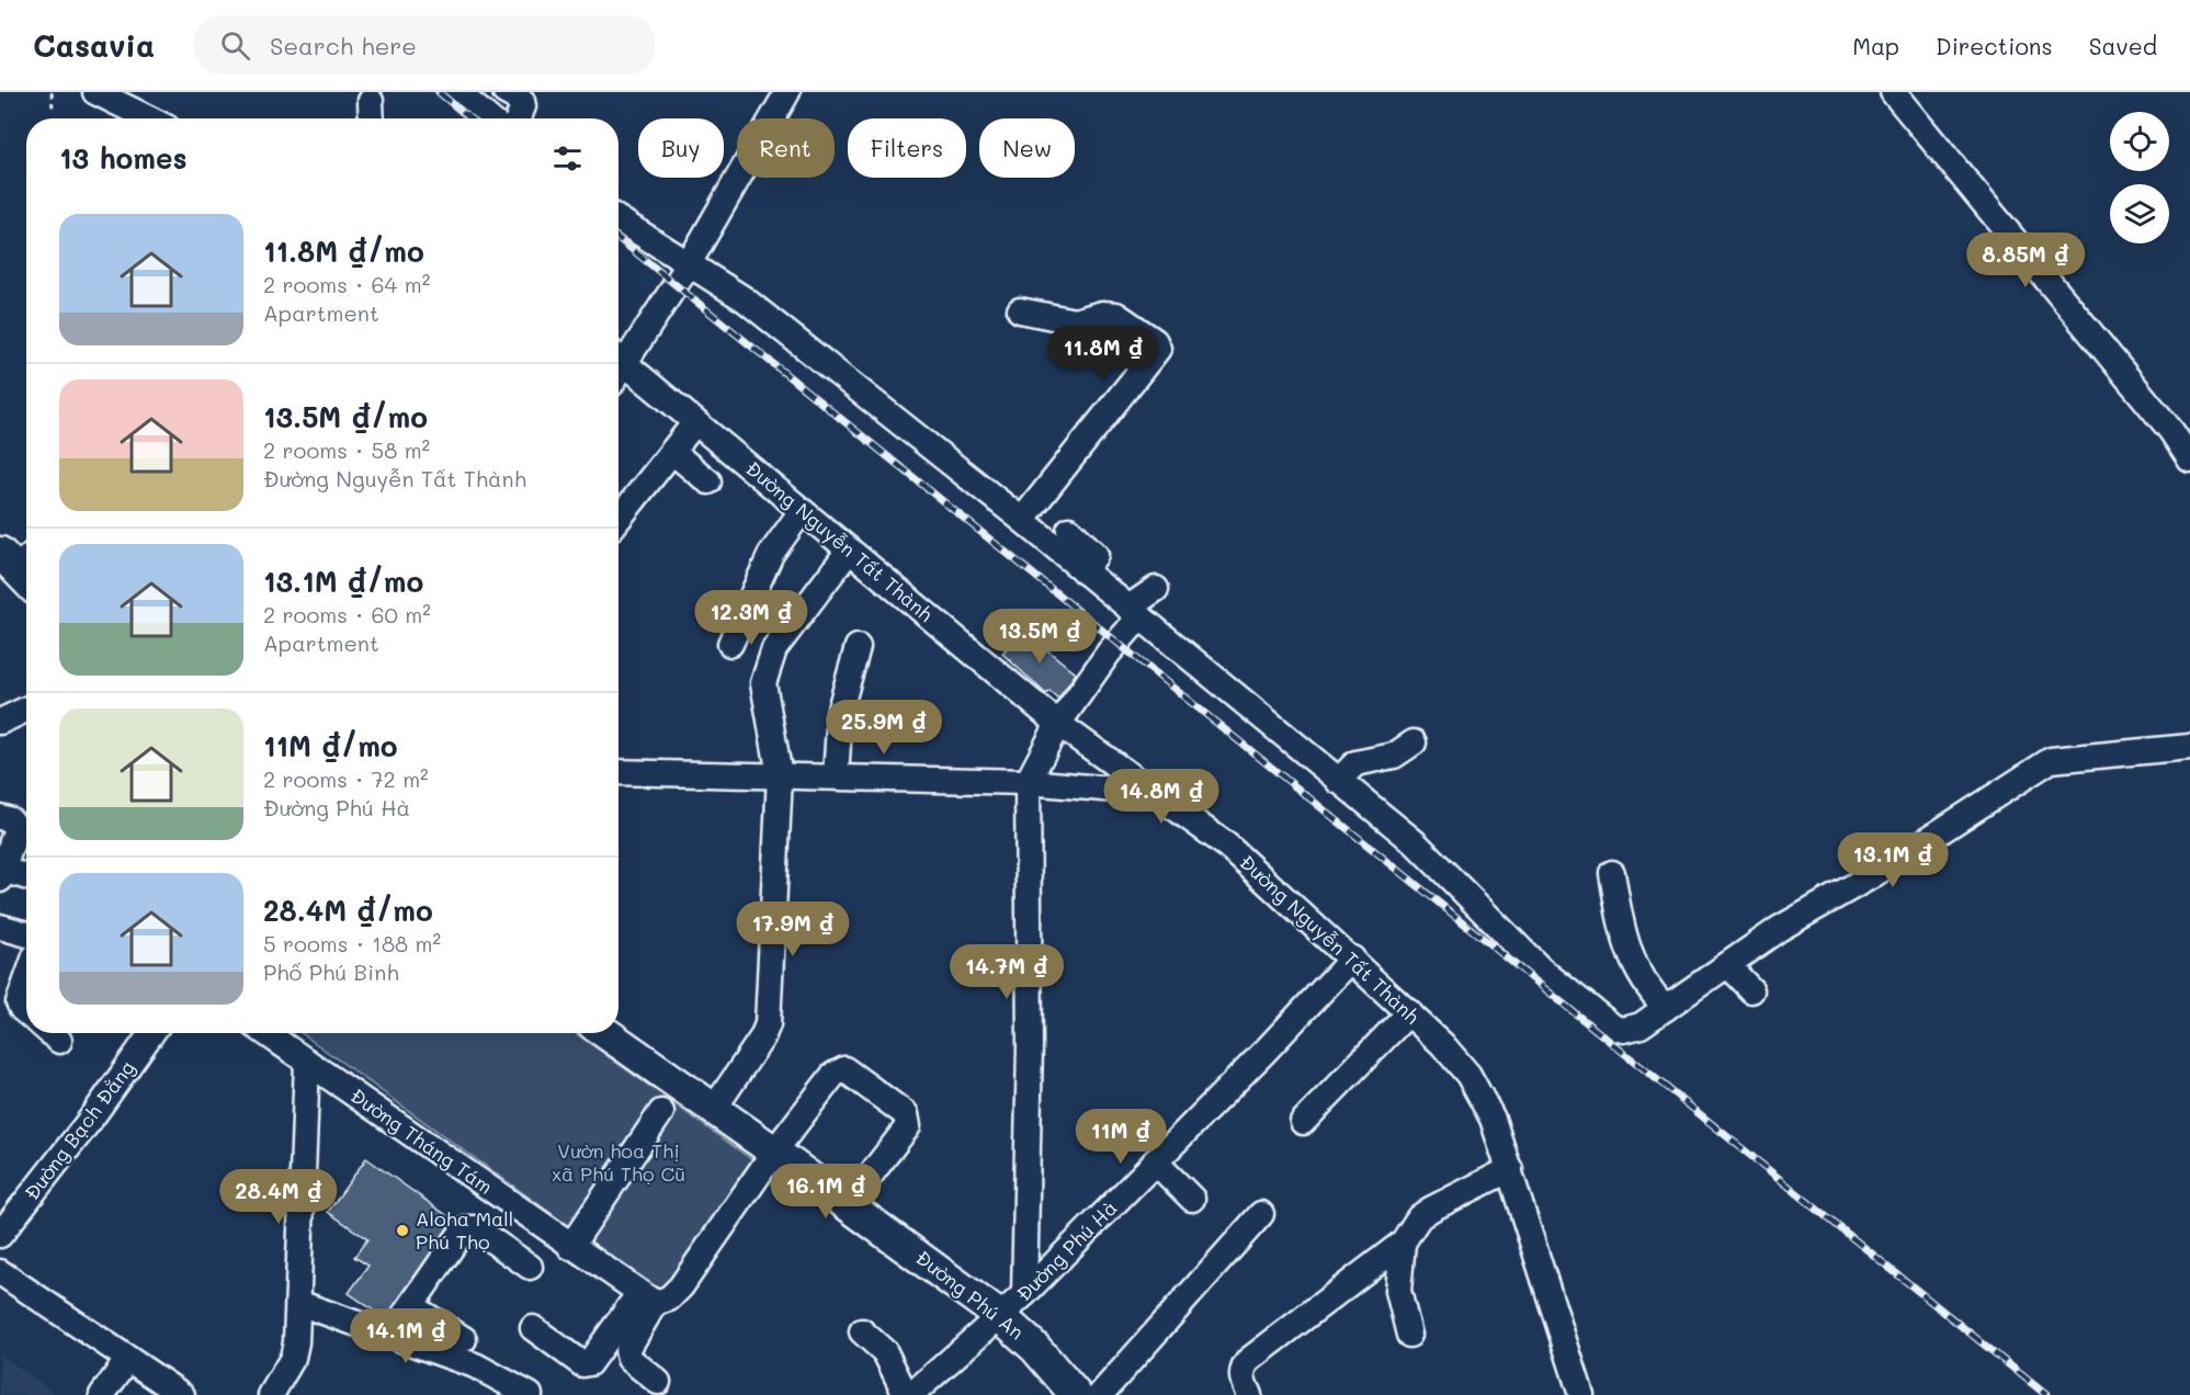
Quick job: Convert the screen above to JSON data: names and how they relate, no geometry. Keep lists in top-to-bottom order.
{
  "streets": {
    "main road": ["Đường Phú An"],
    "street": [
      "Đường Nguyễn Tất Thành",
      "Đường Bạch Đằng",
      "Đường Tháng Tám",
      "Đường Phú Hà"
    ]
  },
  "crossings": [
    ["Đường Nguyễn Tất Thành", "Đường Phú Hà"],
    ["Đường Phú Hà", "Đường Phú An"]
  ],
  "parks": ["Vườn hoa Thị xã Phú Thọ Cũ"],
  "places": ["Aloha Mall Phú Thọ"],
  "page": {
    "header": "Casavia",
    "search": "Search here",
    "nav": ["Map", "Directions", "Saved"],
    "chip": [
      "Buy",
      "Rent",
      "Filters",
      "New"
    ],
    "heading": "13 homes",
    "list": [
      {
        "name": "11.8M ₫/mo",
        "note": "2 rooms · 64 m² · Apartment"
      },
      {
        "name": "13.5M ₫/mo",
        "note": "2 rooms · 58 m² · Đường Nguyễn Tất Thành"
      },
      {
        "name": "13.1M ₫/mo",
        "note": "2 rooms · 60 m² · Apartment"
      },
      {
        "name": "11M ₫/mo",
        "note": "2 rooms · 72 m² · Đường Phú Hà"
      },
      {
        "name": "28.4M ₫/mo",
        "note": "5 rooms · 188 m² · Phố Phú Bình"
      }
    ],
    "price": [
      "8.85M ₫",
      "11.8M ₫",
      "12.3M ₫",
      "13.5M ₫",
      "25.9M ₫",
      "14.8M ₫",
      "13.1M ₫",
      "17.9M ₫",
      "14.7M ₫",
      "11M ₫",
      "16.1M ₫",
      "28.4M ₫",
      "14.1M ₫"
    ]
  }
}
